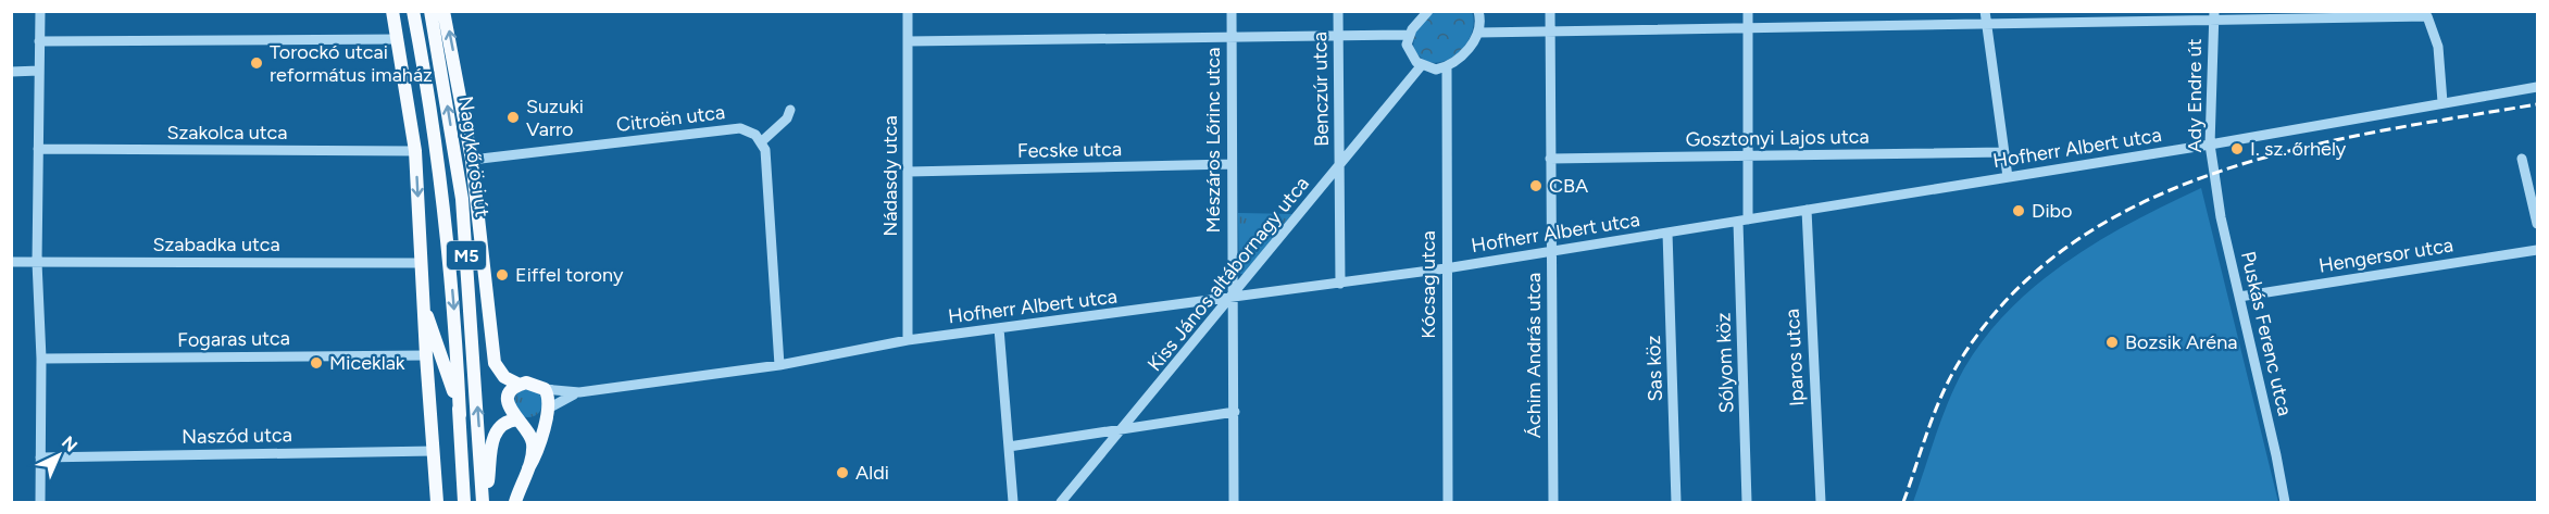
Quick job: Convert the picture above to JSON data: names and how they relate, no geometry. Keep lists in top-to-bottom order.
{
  "streets": {
    "main road": ["Nagykőrösi út", "M5"],
    "street": [
      "Benczúr utca",
      "Ady Endre út",
      "Citroën utca",
      "Szakolca utca",
      "Gosztonyi Lajos utca",
      "Mészáros Lőrinc utca",
      "Hofherr Albert utca",
      "Fecske utca",
      "Nádasdy utca",
      "Szabadka utca",
      "Hengersor utca",
      "Kiss János altábornagy utca",
      "Kócsag utca",
      "Puskás Ferenc utca",
      "Fogaras utca",
      "Áchim András utca",
      "Iparos utca",
      "Sólyom köz",
      "Sas köz",
      "Naszód utca"
    ]
  },
  "crossings": [
    ["Benczúr utca", "Hofherr Albert utca"],
    ["Benczúr utca", "Kiss János altábornagy utca"],
    ["Ady Endre út", "Hofherr Albert utca"],
    ["Ady Endre út", "Puskás Ferenc utca"],
    ["Gosztonyi Lajos utca", "Áchim András utca"],
    ["Gosztonyi Lajos utca", "Sólyom köz"],
    ["Mészáros Lőrinc utca", "Hofherr Albert utca"],
    ["Mészáros Lőrinc utca", "Fecske utca"],
    ["Mészáros Lőrinc utca", "Kiss János altábornagy utca"],
    ["Hofherr Albert utca", "Nádasdy utca"],
    ["Hofherr Albert utca", "Kiss János altábornagy utca"],
    ["Hofherr Albert utca", "Kócsag utca"],
    ["Hofherr Albert utca", "Áchim András utca"],
    ["Hofherr Albert utca", "Iparos utca"],
    ["Hofherr Albert utca", "Sólyom köz"],
    ["Hofherr Albert utca", "Sas köz"],
    ["Fecske utca", "Nádasdy utca"],
    ["Nagykőrösi út", "M5"],
    ["Hengersor utca", "Puskás Ferenc utca"]
  ],
  "places": [
    "Torockó utcai református imaház",
    "Suzuki Varro",
    "I. sz. őrhely",
    "CBA",
    "Dibo",
    "Eiffel torony",
    "Bozsik Aréna",
    "Miceklak",
    "Aldi"
  ],
  "north": "top right"
}
